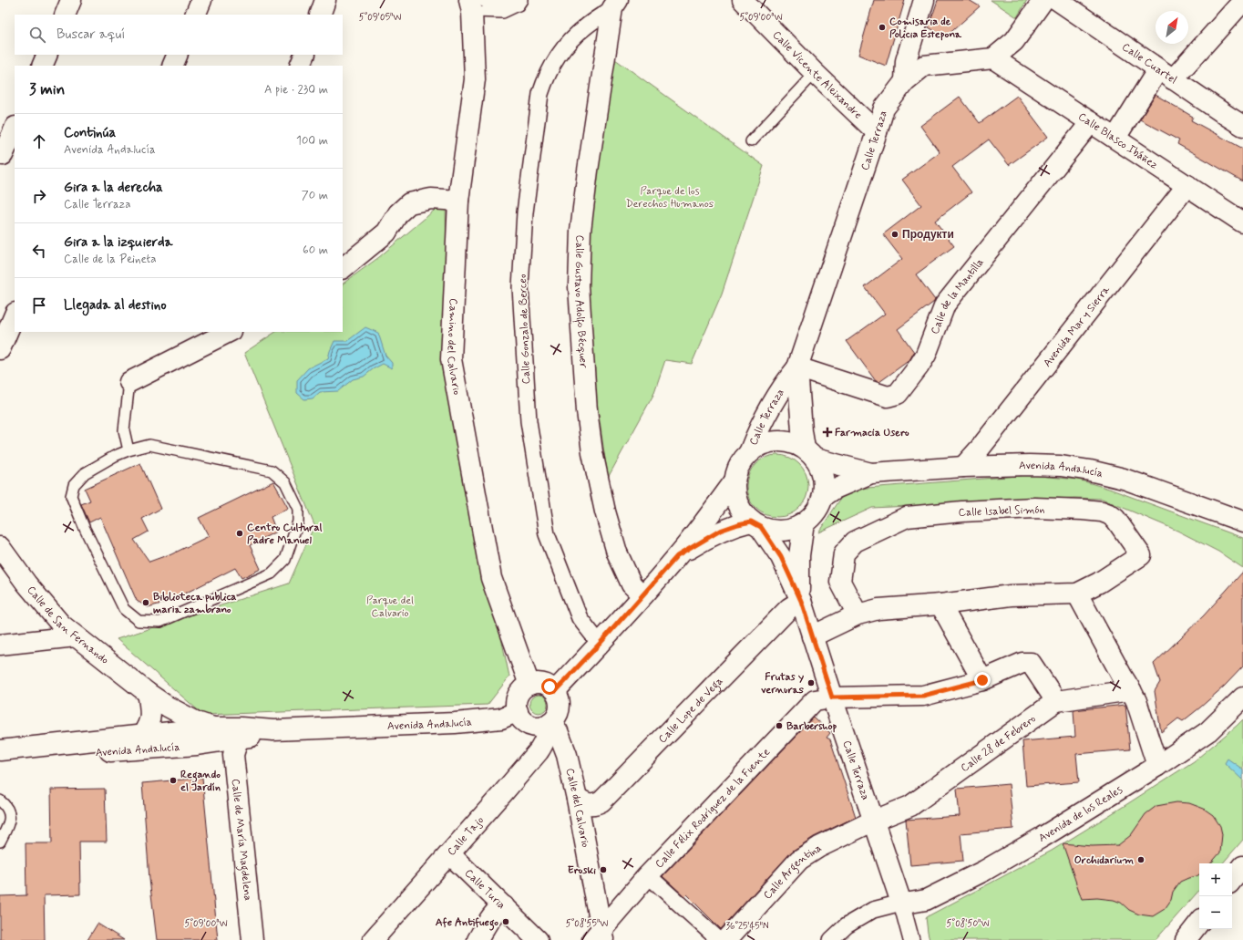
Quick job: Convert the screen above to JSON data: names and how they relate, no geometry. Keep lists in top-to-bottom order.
{
  "streets": {
    "street": [
      "Calle Cuartel",
      "Calle Vicente Aleixandre",
      "Calle Blasco Ibáñez",
      "Calle Terraza",
      "Calle de la Mantilla",
      "Calle Gustavo Adolfo Bécquer",
      "Avenida Mar y Sierra",
      "Calle Gonzalo de Berceo",
      "Camino del Calvario",
      "Avenida Andalucía",
      "Calle Isabel Simón",
      "Calle de San Fernando",
      "Calle Lope de Vega",
      "Calle 28 de Febrero",
      "Calle Félix Rodríguez de la Fuente",
      "Calle del Calvario",
      "Avenida de los Reales",
      "Calle Tajo",
      "Calle de María Magdelena",
      "Calle Argentina",
      "Calle Turia"
    ]
  },
  "crossings": [
    ["Calle Vicente Aleixandre", "Calle Terraza"],
    ["Calle Blasco Ibáñez", "Calle Terraza"],
    ["Calle Blasco Ibáñez", "Calle de la Mantilla"],
    ["Calle Blasco Ibáñez", "Avenida Mar y Sierra"],
    ["Calle Terraza", "Calle de la Mantilla"],
    ["Calle Terraza", "Avenida Andalucía"],
    ["Calle Terraza", "Calle Isabel Simón"],
    ["Calle Terraza", "Calle Lope de Vega"],
    ["Calle Terraza", "Calle 28 de Febrero"],
    ["Calle Terraza", "Calle Félix Rodríguez de la Fuente"],
    ["Calle Terraza", "Avenida de los Reales"],
    ["Calle Terraza", "Calle Argentina"],
    ["Calle Gustavo Adolfo Bécquer", "Calle Gonzalo de Berceo"],
    ["Avenida Mar y Sierra", "Avenida Andalucía"],
    ["Camino del Calvario", "Avenida Andalucía"],
    ["Camino del Calvario", "Calle del Calvario"],
    ["Camino del Calvario", "Calle Tajo"],
    ["Avenida Andalucía", "Calle de San Fernando"],
    ["Avenida Andalucía", "Calle del Calvario"],
    ["Avenida Andalucía", "Calle Tajo"],
    ["Avenida Andalucía", "Calle de María Magdelena"],
    ["Calle Lope de Vega", "Calle del Calvario"],
    ["Calle 28 de Febrero", "Calle Félix Rodríguez de la Fuente"],
    ["Calle 28 de Febrero", "Calle Argentina"],
    ["Calle Félix Rodríguez de la Fuente", "Calle del Calvario"],
    ["Calle del Calvario", "Calle Tajo"],
    ["Calle Tajo", "Calle Turia"]
  ],
  "parks": ["Parque de los Derechos Humanos", "Parque del Calvario"],
  "places": {
    "other": [
      "Comisaria de Policia Estepona",
      "Продукти",
      "Centro Cultural Padre Manuel",
      "Biblioteca publica maria zambrano",
      "Frutas y vernuras",
      "Barbershop",
      "Regando el Jardín",
      "Orchidarium",
      "Eroski",
      "Afe Antifuego"
    ],
    "health": ["Farmacia Usero"]
  },
  "north": "top right",
  "page": {
    "search": "Buscar aquí",
    "heading": ["3 min", "A pie · 230 m"],
    "list": [
      ["Continúa", "Avenida Andalucía", "100 m"],
      ["Gira a la derecha", "Calle Terraza", "70 m"],
      ["Gira a la izquierda", "Calle de la Peineta", "60 m"],
      "Llegada al destino"
    ],
    "map_buttons": ["+", "−"]
  },
  "coordinates": [
    "5°09'05\"W",
    "5°09'00\"W",
    "5°08'55\"W",
    "5°08'50\"W",
    "36°25'45\"N"
  ]
}
